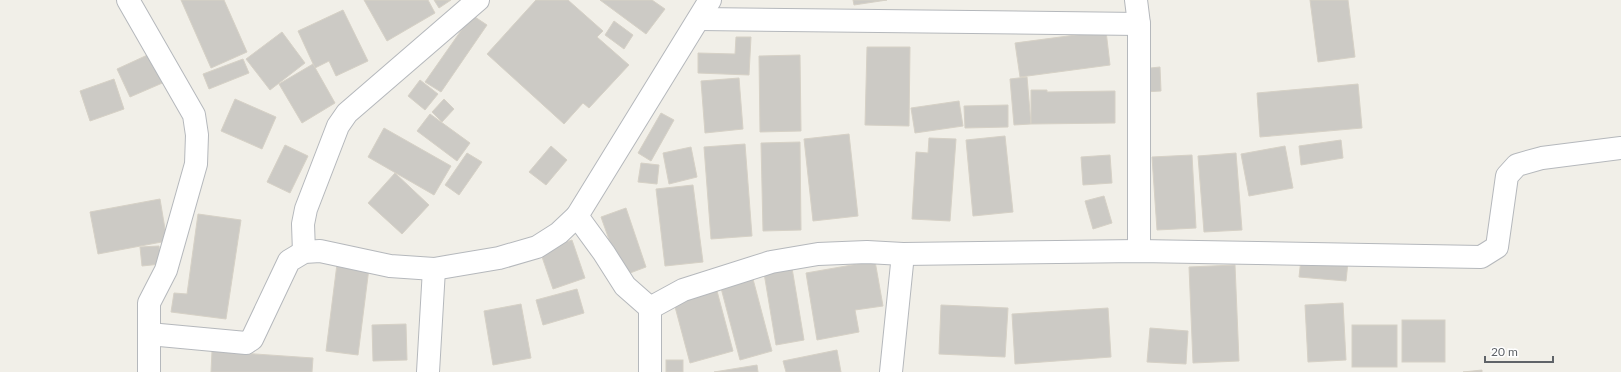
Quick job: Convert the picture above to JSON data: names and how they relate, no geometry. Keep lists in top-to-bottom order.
{
  "scale_bar": "20 m"
}
